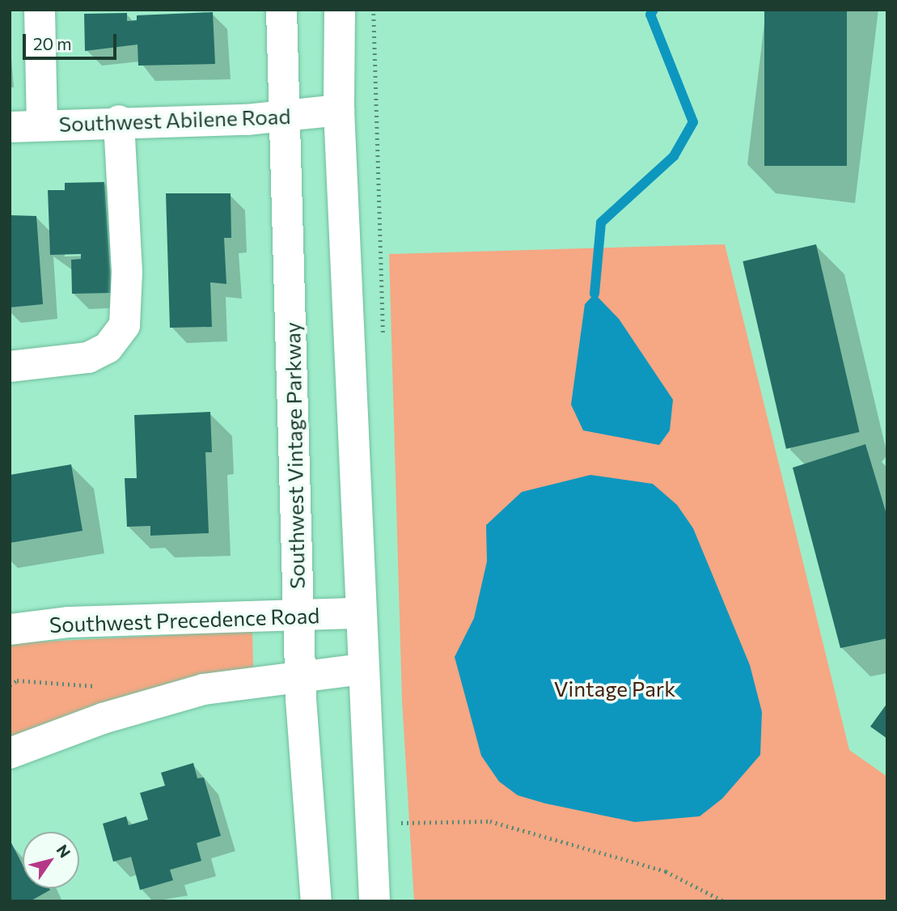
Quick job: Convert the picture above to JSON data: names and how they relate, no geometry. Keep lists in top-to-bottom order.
{
  "streets": {
    "street": ["Southwest Abilene Road", "Southwest Vintage Parkway", "Southwest Precedence Road"]
  },
  "crossings": [
    ["Southwest Abilene Road", "Southwest Vintage Parkway"],
    ["Southwest Vintage Parkway", "Southwest Precedence Road"]
  ],
  "parks": ["Vintage Park"],
  "scale_bar": "20 m",
  "north": "top right"
}
